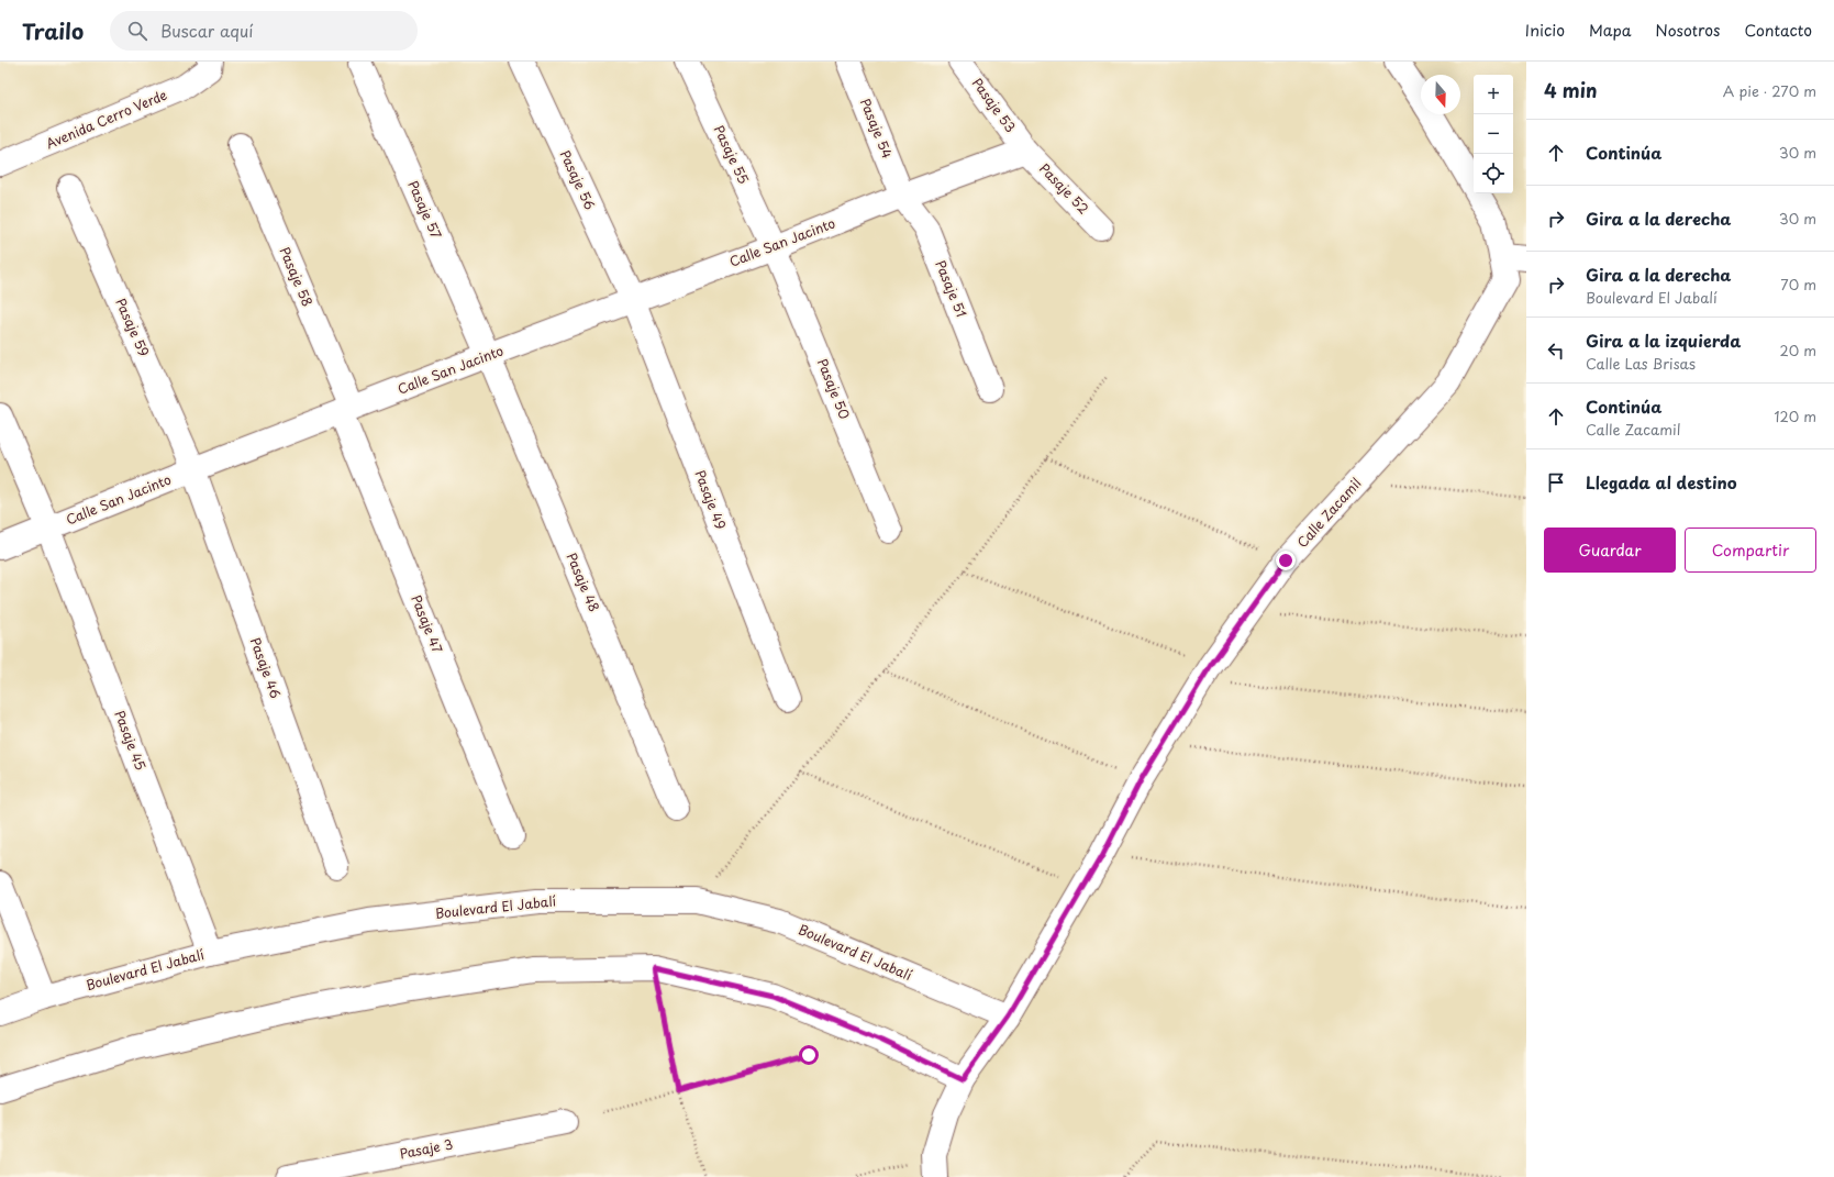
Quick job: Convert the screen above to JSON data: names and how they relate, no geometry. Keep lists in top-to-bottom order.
{
  "streets": {
    "street": [
      "Pasaje 53",
      "Avenida Cerro Verde",
      "Pasaje 54",
      "Pasaje 55",
      "Pasaje 56",
      "Pasaje 52",
      "Pasaje 57",
      "Calle San Jacinto",
      "Pasaje 58",
      "Pasaje 51",
      "Pasaje 59",
      "Pasaje 50",
      "Pasaje 49",
      "Calle Zacamil",
      "Pasaje 48",
      "Pasaje 47",
      "Pasaje 46",
      "Pasaje 45",
      "Boulevard El Jabalí",
      "Pasaje 3"
    ]
  },
  "crossings": [
    ["Pasaje 53", "Pasaje 52"],
    ["Pasaje 53", "Calle San Jacinto"],
    ["Pasaje 54", "Calle San Jacinto"],
    ["Pasaje 54", "Pasaje 51"],
    ["Pasaje 55", "Calle San Jacinto"],
    ["Pasaje 55", "Pasaje 50"],
    ["Pasaje 56", "Calle San Jacinto"],
    ["Pasaje 56", "Pasaje 49"],
    ["Pasaje 52", "Calle San Jacinto"],
    ["Pasaje 57", "Calle San Jacinto"],
    ["Pasaje 57", "Pasaje 48"],
    ["Calle San Jacinto", "Pasaje 58"],
    ["Calle San Jacinto", "Pasaje 51"],
    ["Calle San Jacinto", "Pasaje 59"],
    ["Calle San Jacinto", "Pasaje 50"],
    ["Calle San Jacinto", "Pasaje 49"],
    ["Calle San Jacinto", "Pasaje 48"],
    ["Calle San Jacinto", "Pasaje 47"],
    ["Calle San Jacinto", "Pasaje 46"],
    ["Calle San Jacinto", "Pasaje 45"],
    ["Pasaje 58", "Pasaje 47"],
    ["Pasaje 59", "Pasaje 46"],
    ["Calle Zacamil", "Boulevard El Jabalí"],
    ["Pasaje 45", "Boulevard El Jabalí"]
  ],
  "north": "bottom",
  "page": {
    "header": "Trailo",
    "search": "Buscar aquí",
    "nav": [
      "Inicio",
      "Mapa",
      "Nosotros",
      "Contacto"
    ],
    "heading": ["4 min", "A pie · 270 m"],
    "map_buttons": ["+", "−"],
    "list": [
      ["Continúa", "30 m"],
      ["Gira a la derecha", "30 m"],
      ["Gira a la derecha", "Boulevard El Jabalí", "70 m"],
      ["Gira a la izquierda", "Calle Las Brisas", "20 m"],
      ["Continúa", "Calle Zacamil", "120 m"],
      "Llegada al destino"
    ],
    "buttons": ["Guardar", "Compartir"]
  }
}
